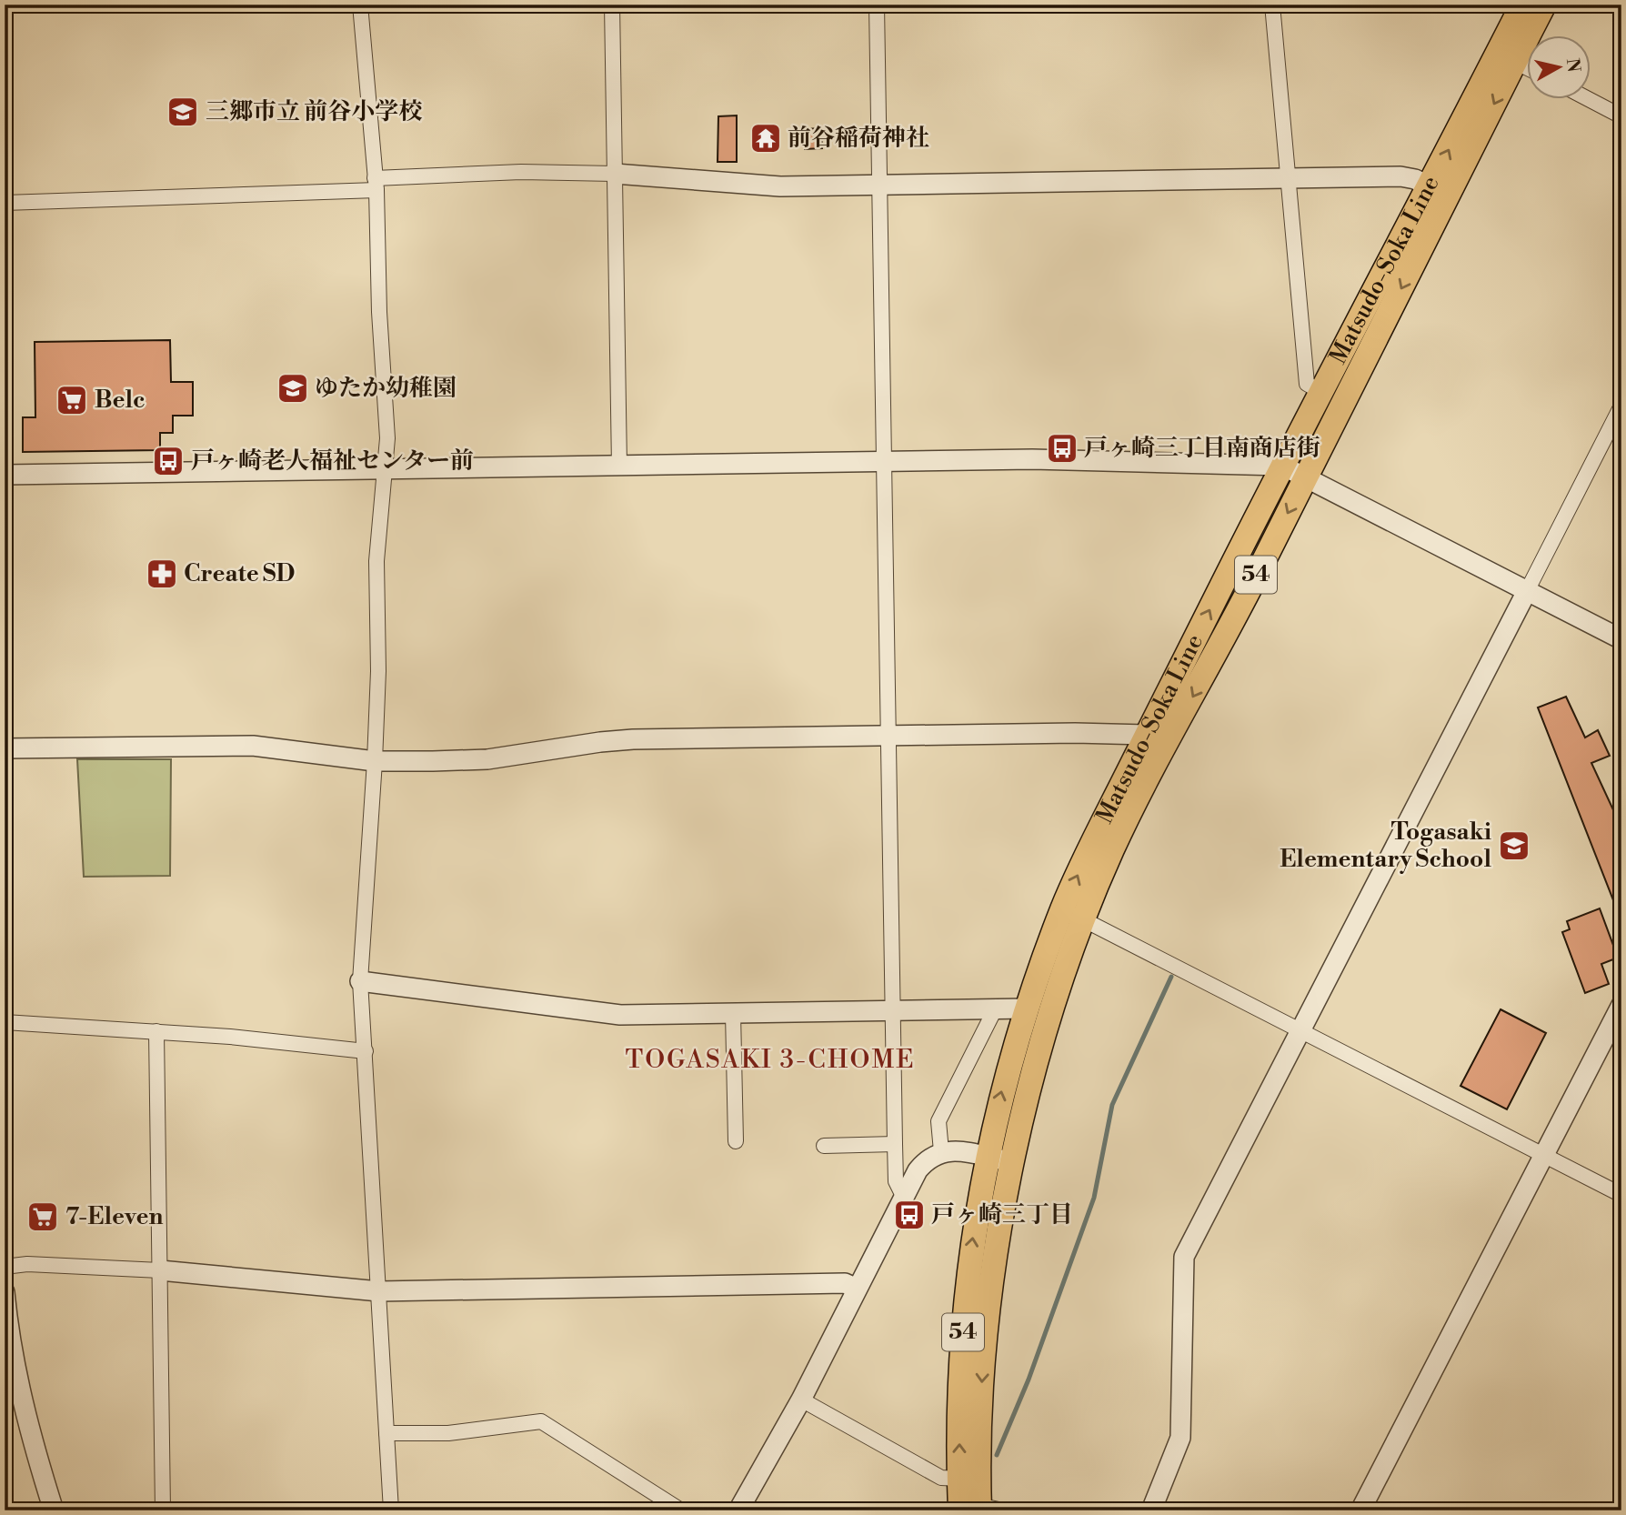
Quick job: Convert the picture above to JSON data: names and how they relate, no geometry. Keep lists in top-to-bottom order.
{
  "streets": {
    "main road": ["Matsudo-Soka Line", "54"]
  },
  "districts": ["TOGASAKI 3-CHOME"],
  "places": {
    "school or university": ["三郷市立 前谷小学校", "ゆたか幼稚園", "Togasaki Elementary School"],
    "temple": ["前谷稲荷神社"],
    "supermarket": ["Belc", "7-Eleven"],
    "bus stop": ["戸ヶ崎三丁目南商店街", "戸ヶ崎老人福祉センター前", "戸ヶ崎三丁目"],
    "pharmacy": ["Create SD"]
  },
  "north": "right"
}
